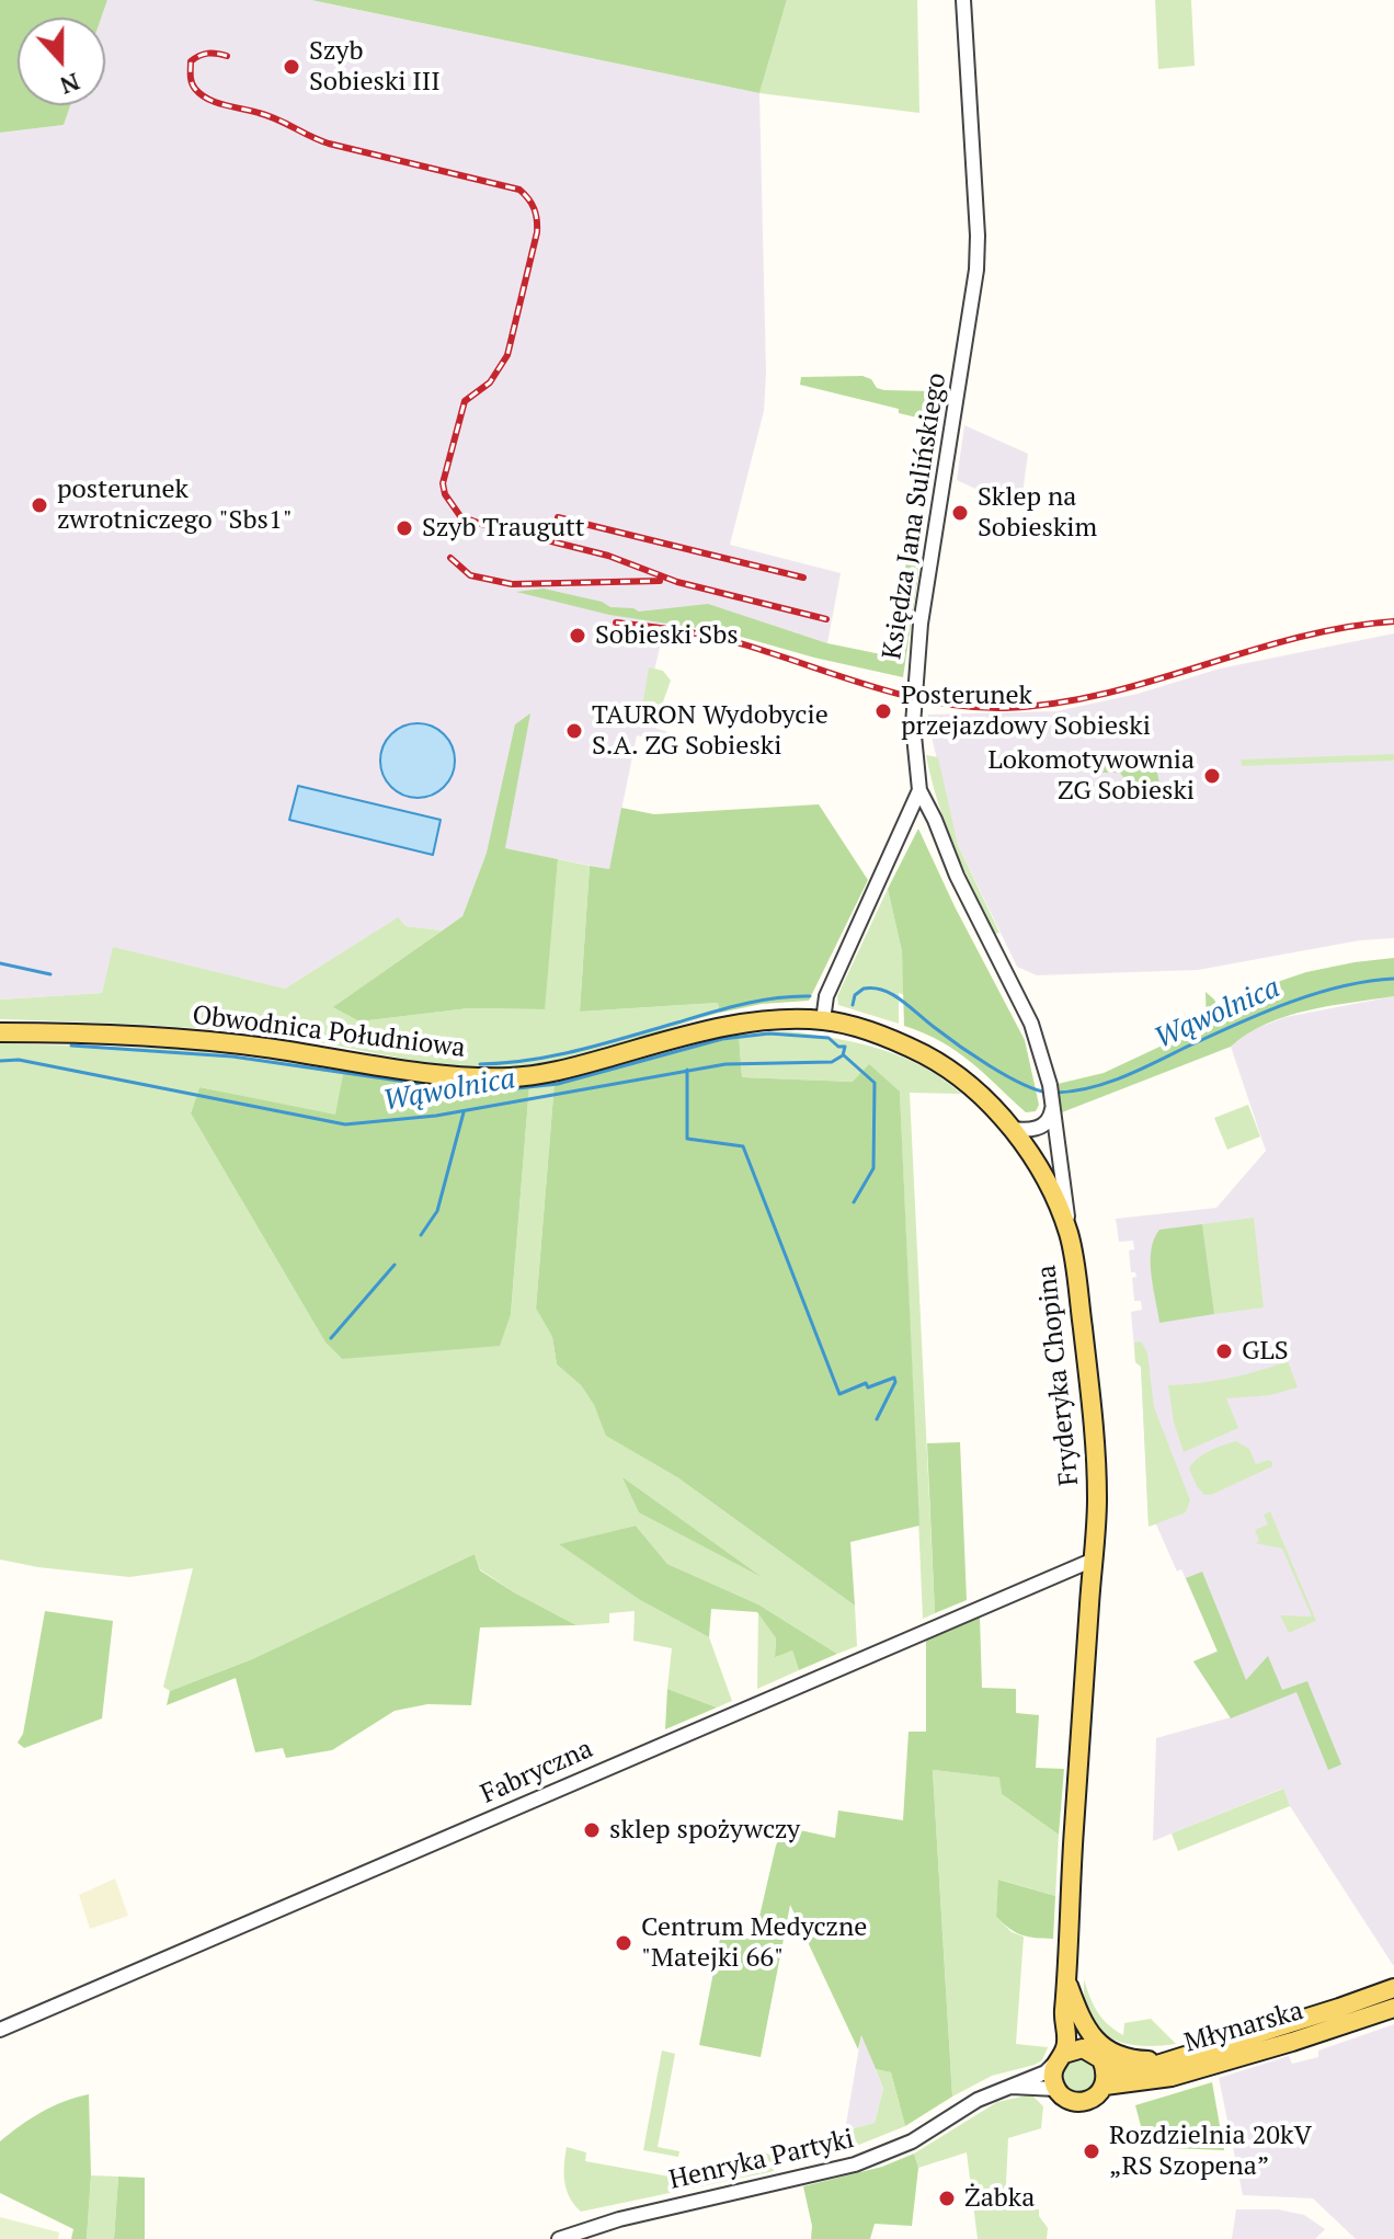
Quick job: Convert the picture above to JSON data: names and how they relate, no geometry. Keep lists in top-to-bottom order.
{
  "streets": {
    "main road": ["Obwodnica Południowa", "Fryderyka Chopina", "Młynarska"],
    "street": ["Księdza Jana Sulińskiego", "Fabryczna", "Henryka Partyki"]
  },
  "crossings": [
    ["Księdza Jana Sulińskiego", "Fryderyka Chopina"],
    ["Obwodnica Południowa", "Fryderyka Chopina"],
    ["Fryderyka Chopina", "Fabryczna"],
    ["Fryderyka Chopina", "Młynarska"]
  ],
  "water": ["Wąwolnica"],
  "places": [
    "Szyb Sobieski III",
    "posterunek zwrotniczego \"Sbs1\"",
    "Sklep na Sobieskim",
    "Szyb Traugutt",
    "Sobieski Sbs",
    "Posterunek przejazdowy Sobieski",
    "TAURON Wydobycie S.A. ZG Sobieski",
    "Lokomotywownia ZG Sobieski",
    "GLS",
    "sklep spożywczy",
    "Centrum Medyczne \"Matejki 66\"",
    "Rozdzielnia 20kV „RS Szopena”",
    "Żabka"
  ],
  "north": "bottom"
}
